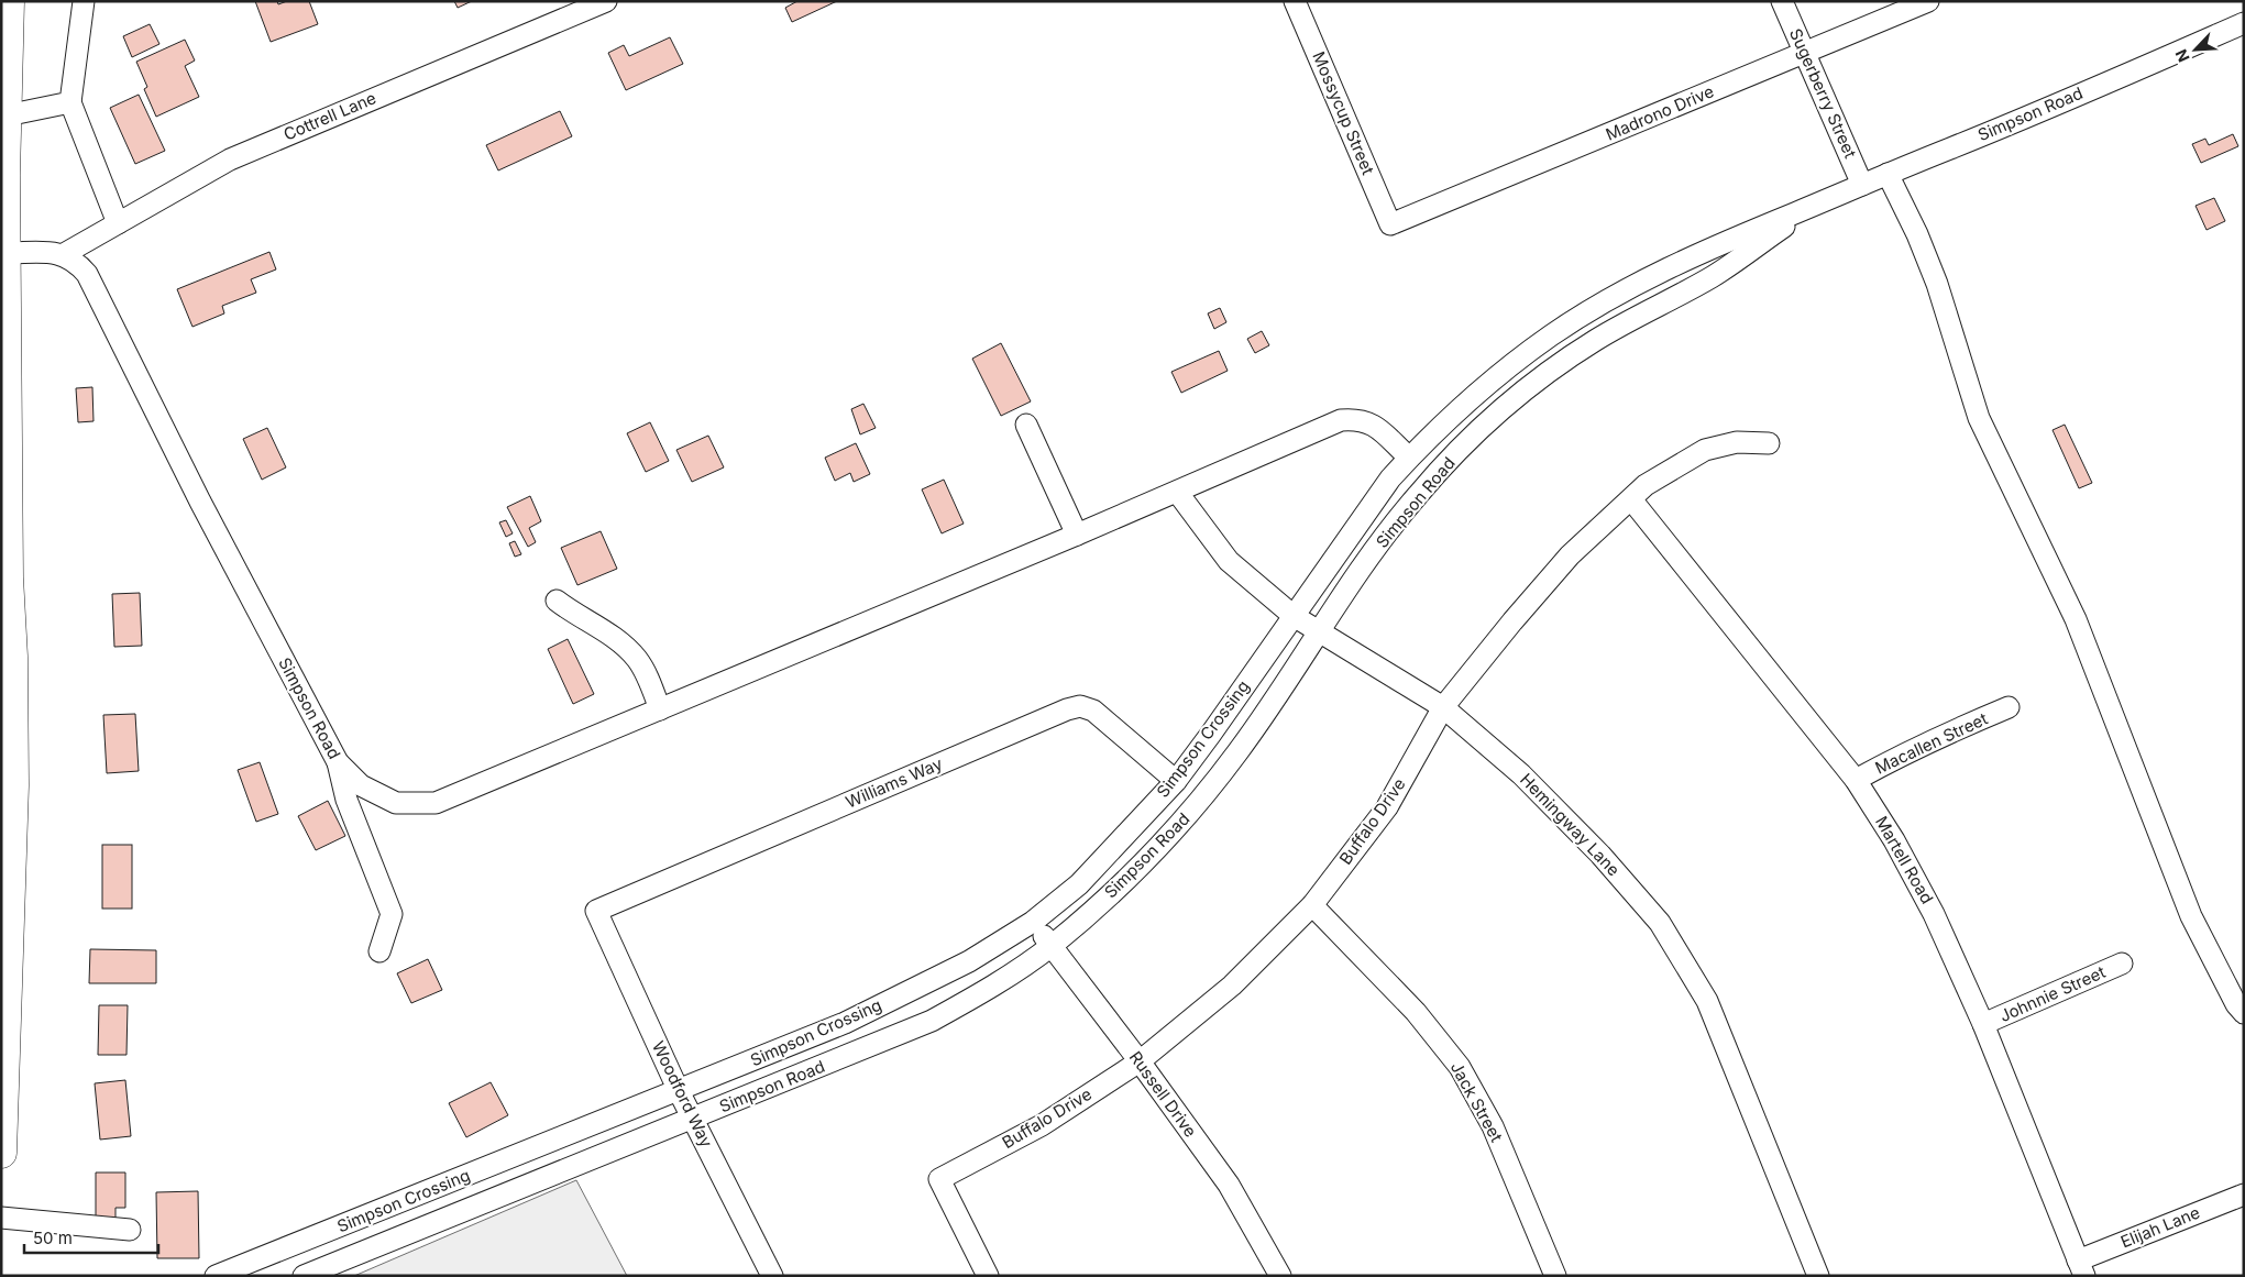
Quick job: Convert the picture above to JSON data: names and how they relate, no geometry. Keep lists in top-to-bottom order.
{
  "streets": {
    "street": [
      "Sugerberry Street",
      "Mossycup Street",
      "Madrono Drive",
      "Simpson Road",
      "Cottrell Lane",
      "Simpson Crossing",
      "Macallen Street",
      "Williams Way",
      "Buffalo Drive",
      "Hemingway Lane",
      "Martell Road",
      "Johnnie Street",
      "Woodford Way",
      "Russell Drive",
      "Jack Street",
      "Elijah Lane"
    ]
  },
  "crossings": [
    ["Sugerberry Street", "Madrono Drive"],
    ["Sugerberry Street", "Simpson Road"],
    ["Mossycup Street", "Madrono Drive"],
    ["Simpson Road", "Cottrell Lane"],
    ["Simpson Road", "Simpson Crossing"],
    ["Simpson Road", "Hemingway Lane"],
    ["Simpson Road", "Woodford Way"],
    ["Simpson Road", "Russell Drive"],
    ["Simpson Crossing", "Williams Way"],
    ["Simpson Crossing", "Hemingway Lane"],
    ["Simpson Crossing", "Woodford Way"],
    ["Simpson Crossing", "Russell Drive"],
    ["Macallen Street", "Martell Road"],
    ["Williams Way", "Woodford Way"],
    ["Buffalo Drive", "Hemingway Lane"],
    ["Buffalo Drive", "Martell Road"],
    ["Buffalo Drive", "Russell Drive"],
    ["Buffalo Drive", "Jack Street"],
    ["Martell Road", "Johnnie Street"],
    ["Martell Road", "Elijah Lane"]
  ],
  "scale_bar": "50 m",
  "north": "bottom left"
}
